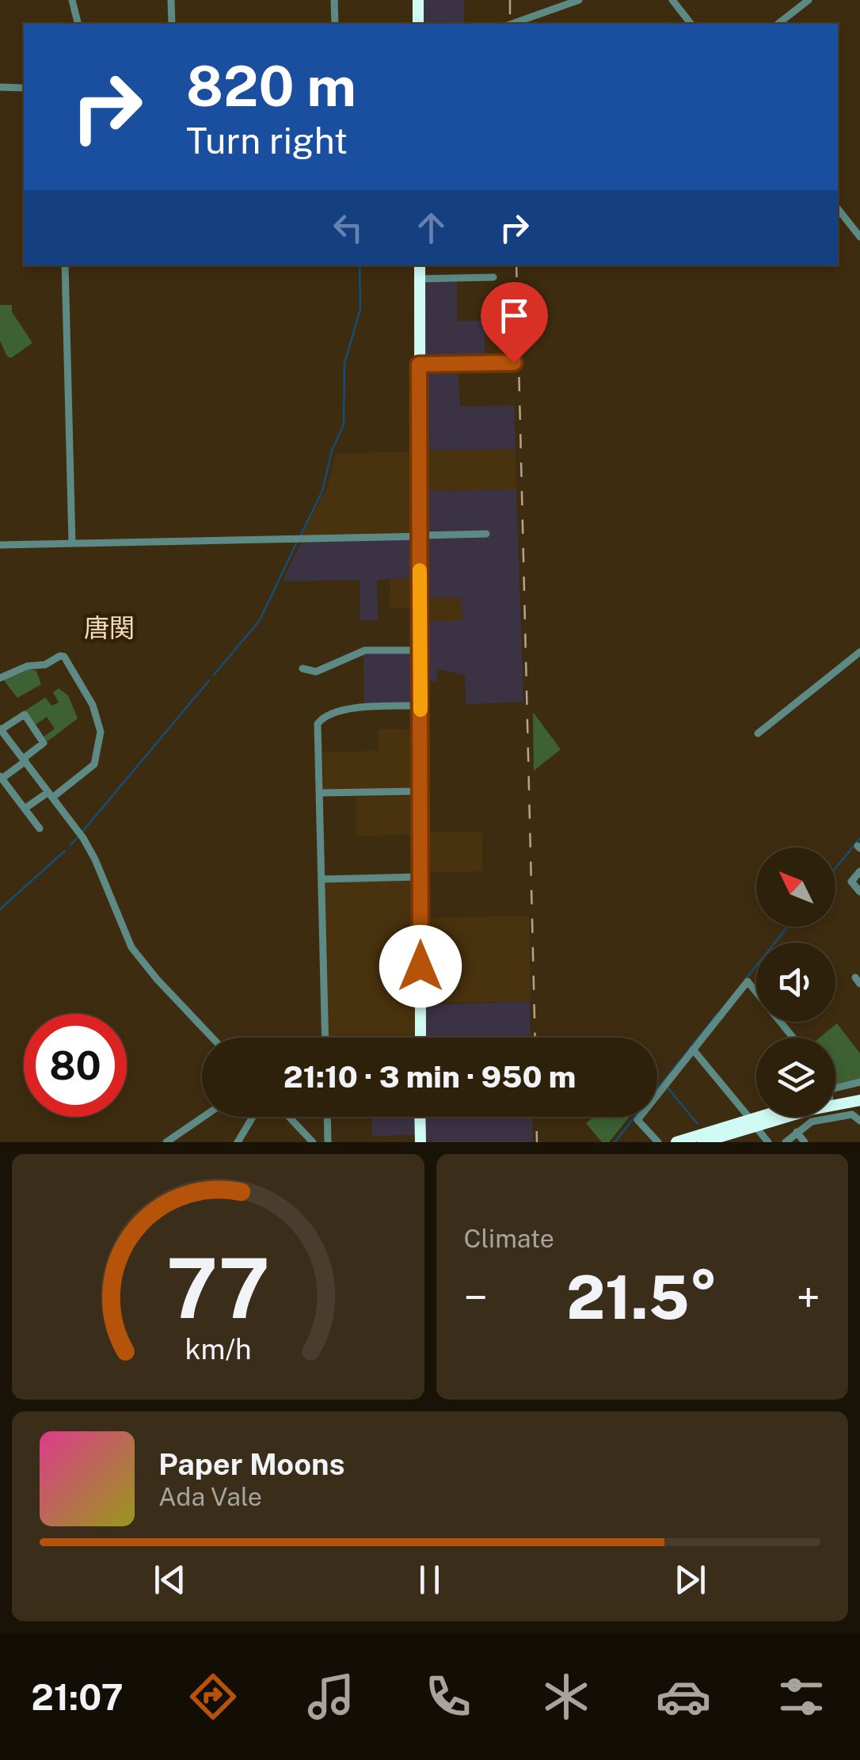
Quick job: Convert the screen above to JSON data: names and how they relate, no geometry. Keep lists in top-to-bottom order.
{
  "districts": ["唐関"],
  "north": "top left",
  "page": {
    "turn": ["820 m", "Turn right"],
    "limit": "80",
    "trip": "21:10 · 3 min · 950 m",
    "tile": "Climate",
    "heat": ["−", "21.5°", "+"],
    "song": ["Paper Moons", "Ada Vale"],
    "tabs": "21:07",
    "gauge": ["77", "km/h"]
  }
}
